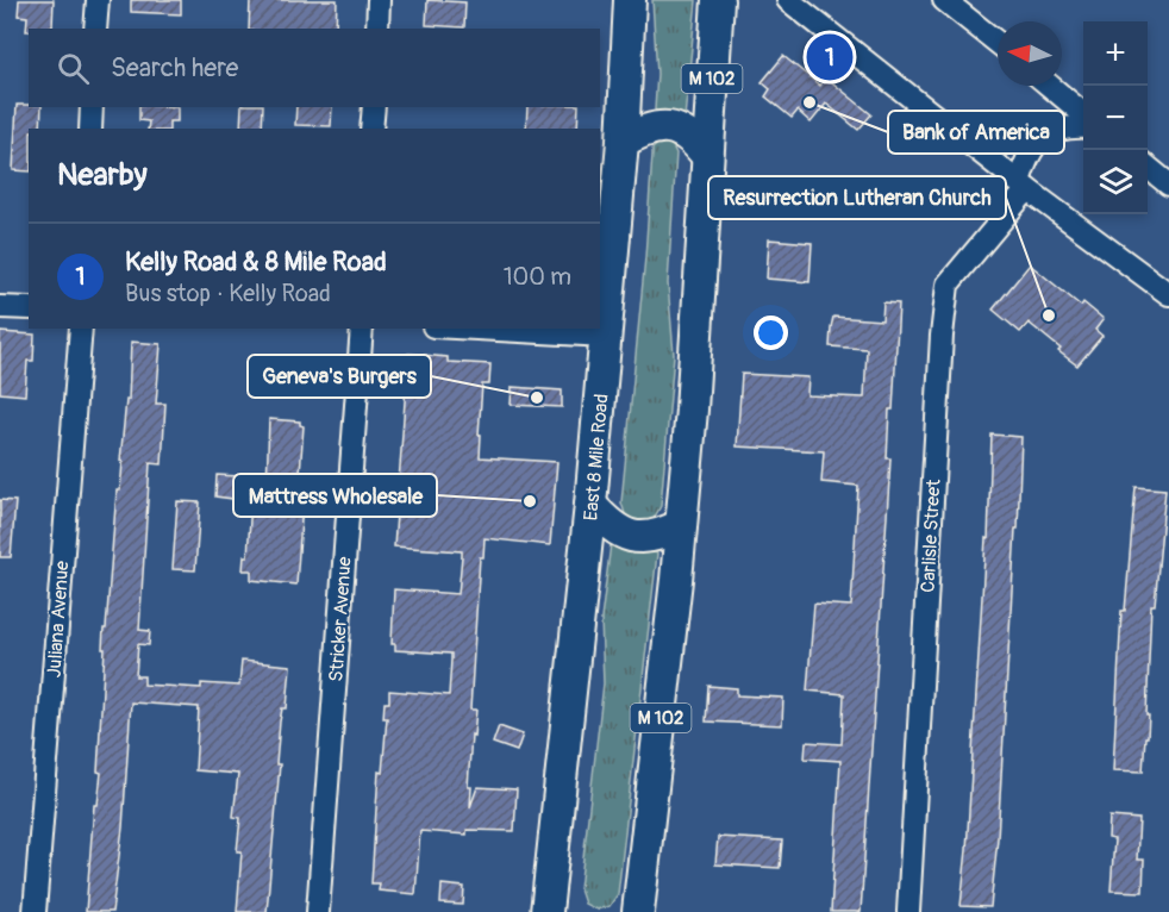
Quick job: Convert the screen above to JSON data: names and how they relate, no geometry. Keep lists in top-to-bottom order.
{
  "streets": {
    "highway": ["M 102", "East 8 Mile Road"],
    "street": ["Carlisle Street", "Juliana Avenue", "Stricker Avenue"]
  },
  "places": [
    "Bank of America",
    "Resurrection Lutheran Church",
    "Geneva's Burgers",
    "Mattress Wholesale"
  ],
  "north": "left",
  "page": {
    "map_buttons": ["+", "−"],
    "search": "Search here",
    "pins": "1",
    "heading": "Nearby",
    "list": [
      {
        "mark": "1",
        "name": "Kelly Road & 8 Mile Road",
        "note": "Bus stop · Kelly Road",
        "value": "100 m"
      }
    ]
  }
}
